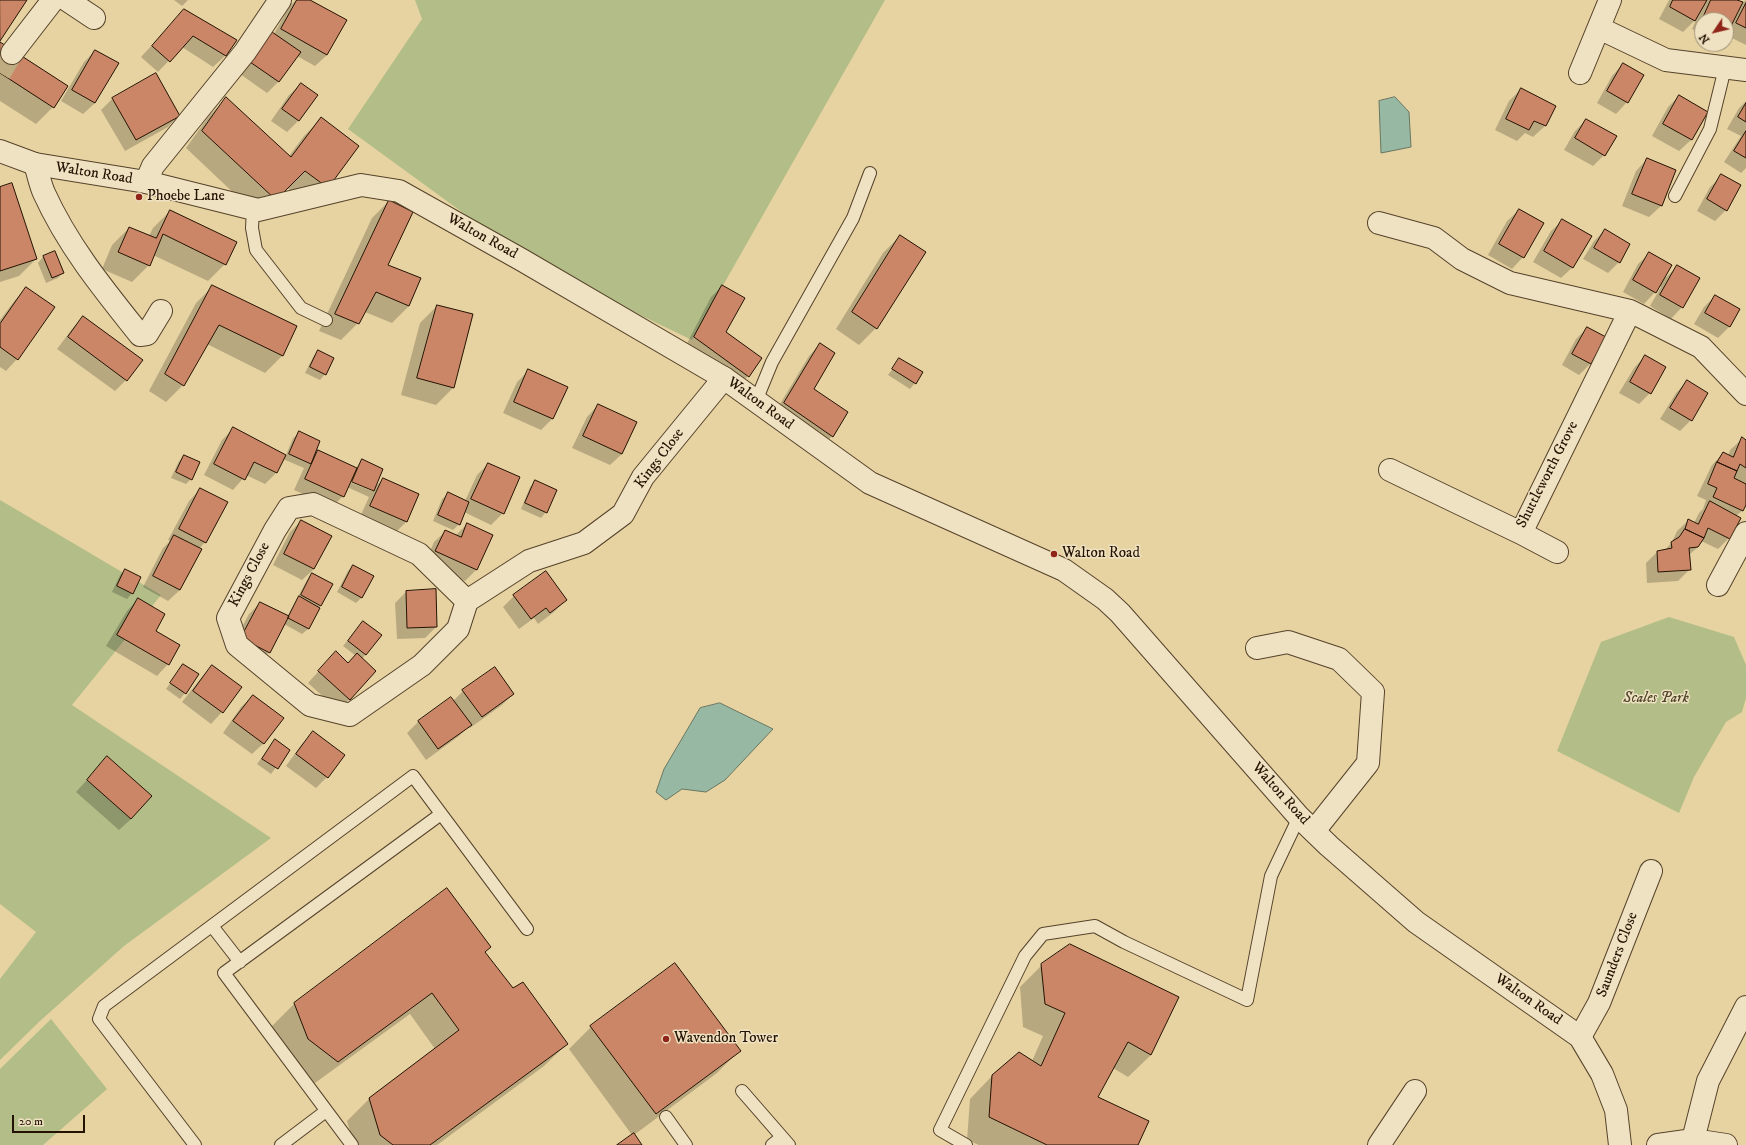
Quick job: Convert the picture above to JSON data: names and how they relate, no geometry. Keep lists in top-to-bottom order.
{
  "streets": {
    "street": [
      "Walton Road",
      "Kings Close",
      "Shuttleworth Grove",
      "Saunders Close"
    ]
  },
  "crossings": [
    ["Walton Road", "Kings Close"],
    ["Walton Road", "Saunders Close"]
  ],
  "parks": ["Scales Park"],
  "places": ["Phoebe Lane", "Walton Road", "Wavendon Tower"],
  "scale_bar": "20 m",
  "north": "bottom left"
}
